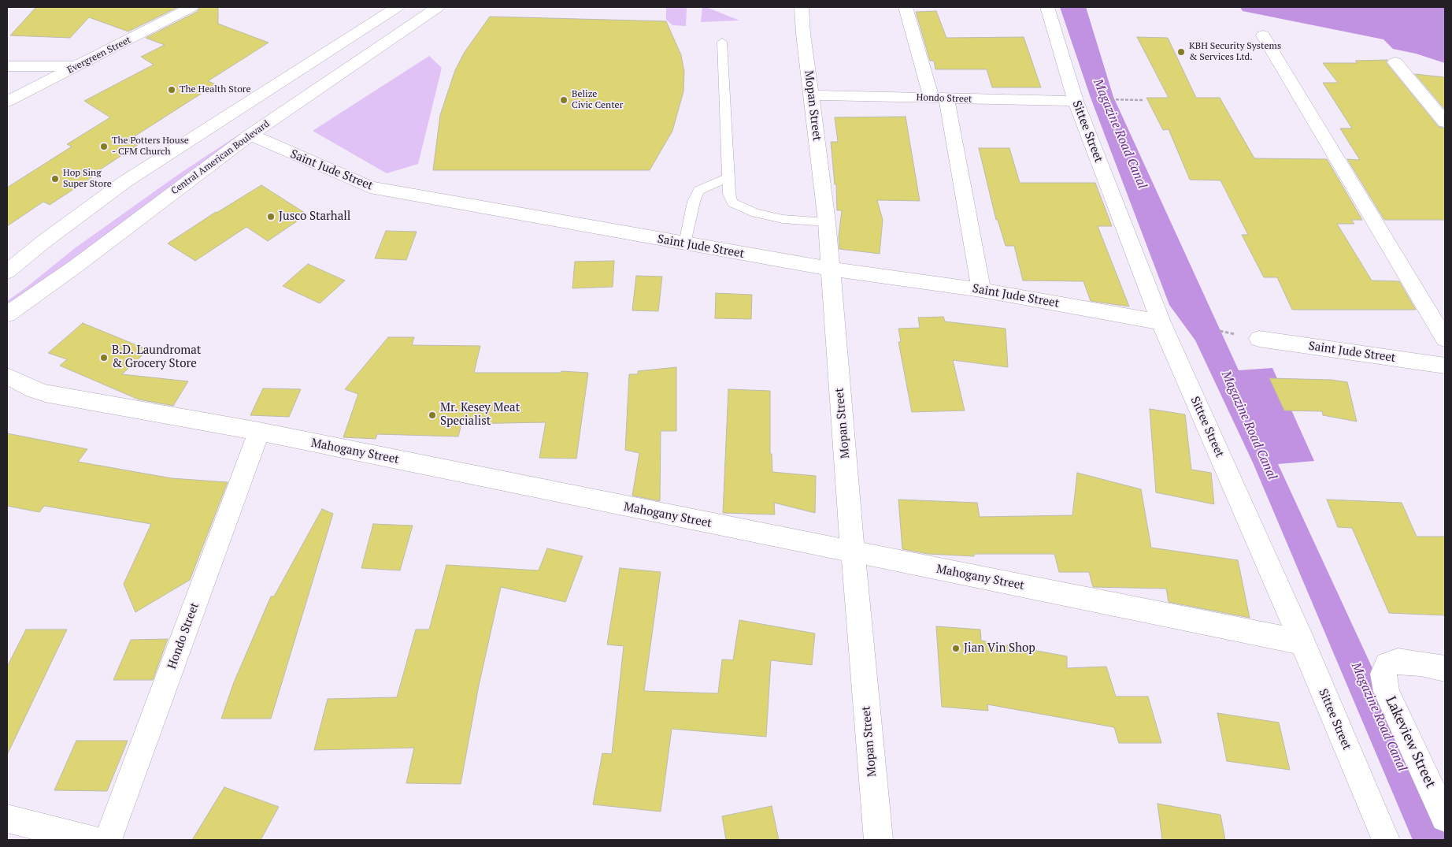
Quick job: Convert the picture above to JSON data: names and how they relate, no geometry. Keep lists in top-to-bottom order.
{
  "streets": {
    "street": [
      "Evergreen Street",
      "Hondo Street",
      "Mopan Street",
      "Sittee Street",
      "Central American Boulevard",
      "Saint Jude Street",
      "Mahogany Street",
      "Lakeview Street"
    ]
  },
  "crossings": [
    ["Hondo Street", "Mopan Street"],
    ["Hondo Street", "Sittee Street"],
    ["Hondo Street", "Mahogany Street"],
    ["Mopan Street", "Saint Jude Street"],
    ["Mopan Street", "Mahogany Street"],
    ["Sittee Street", "Saint Jude Street"],
    ["Sittee Street", "Mahogany Street"],
    ["Central American Boulevard", "Saint Jude Street"]
  ],
  "water": ["Magazine Road Canal"],
  "places": [
    "KBH Security Systems & Services Ltd.",
    "The Health Store",
    "Belize Civic Center",
    "The Potters House - CFM Church",
    "Hop Sing Super Store",
    "Jusco Starhall",
    "B.D. Laundromat & Grocery Store",
    "Mr. Kesey Meat Specialist",
    "Jian Vin Shop"
  ]
}
